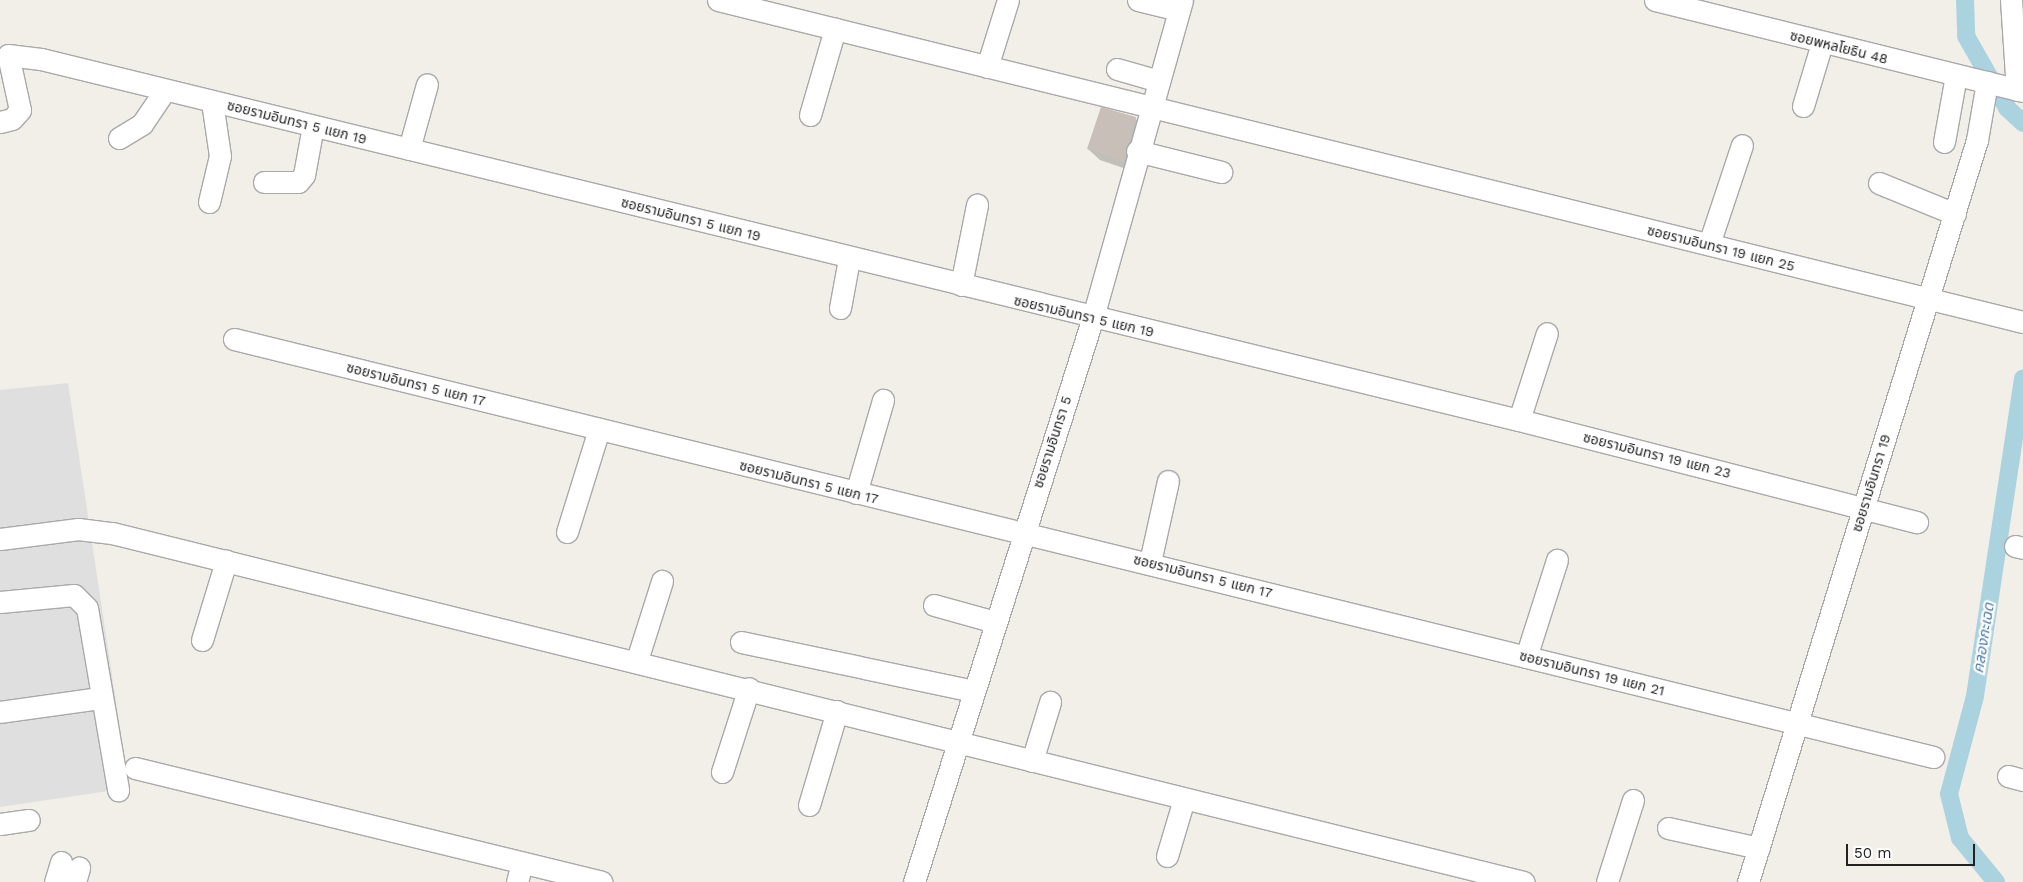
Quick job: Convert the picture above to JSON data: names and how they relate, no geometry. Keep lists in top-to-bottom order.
{
  "streets": {
    "street": [
      "ซอยพหลโยธิน 48",
      "ซอยรามอินทรา 5 แยก 19",
      "ซอยรามอินทรา 19 แยก 25",
      "ซอยรามอินทรา 5 แยก 17",
      "ซอยรามอินทรา 5",
      "ซอยรามอินทรา 19 แยก 23",
      "ซอยรามอินทรา 19",
      "ซอยรามอินทรา 19 แยก 21"
    ]
  },
  "crossings": [
    ["ซอยพหลโยธิน 48", "ซอยรามอินทรา 19"],
    ["ซอยรามอินทรา 5 แยก 19", "ซอยรามอินทรา 5"],
    ["ซอยรามอินทรา 5 แยก 19", "ซอยรามอินทรา 19 แยก 23"],
    ["ซอยรามอินทรา 19 แยก 25", "ซอยรามอินทรา 5"],
    ["ซอยรามอินทรา 19 แยก 25", "ซอยรามอินทรา 19"],
    ["ซอยรามอินทรา 5 แยก 17", "ซอยรามอินทรา 5"],
    ["ซอยรามอินทรา 5 แยก 17", "ซอยรามอินทรา 19 แยก 21"],
    ["ซอยรามอินทรา 19 แยก 23", "ซอยรามอินทรา 19"],
    ["ซอยรามอินทรา 19", "ซอยรามอินทรา 19 แยก 21"]
  ],
  "water": ["คลองกะเฉด"],
  "scale_bar": "50 m"
}
